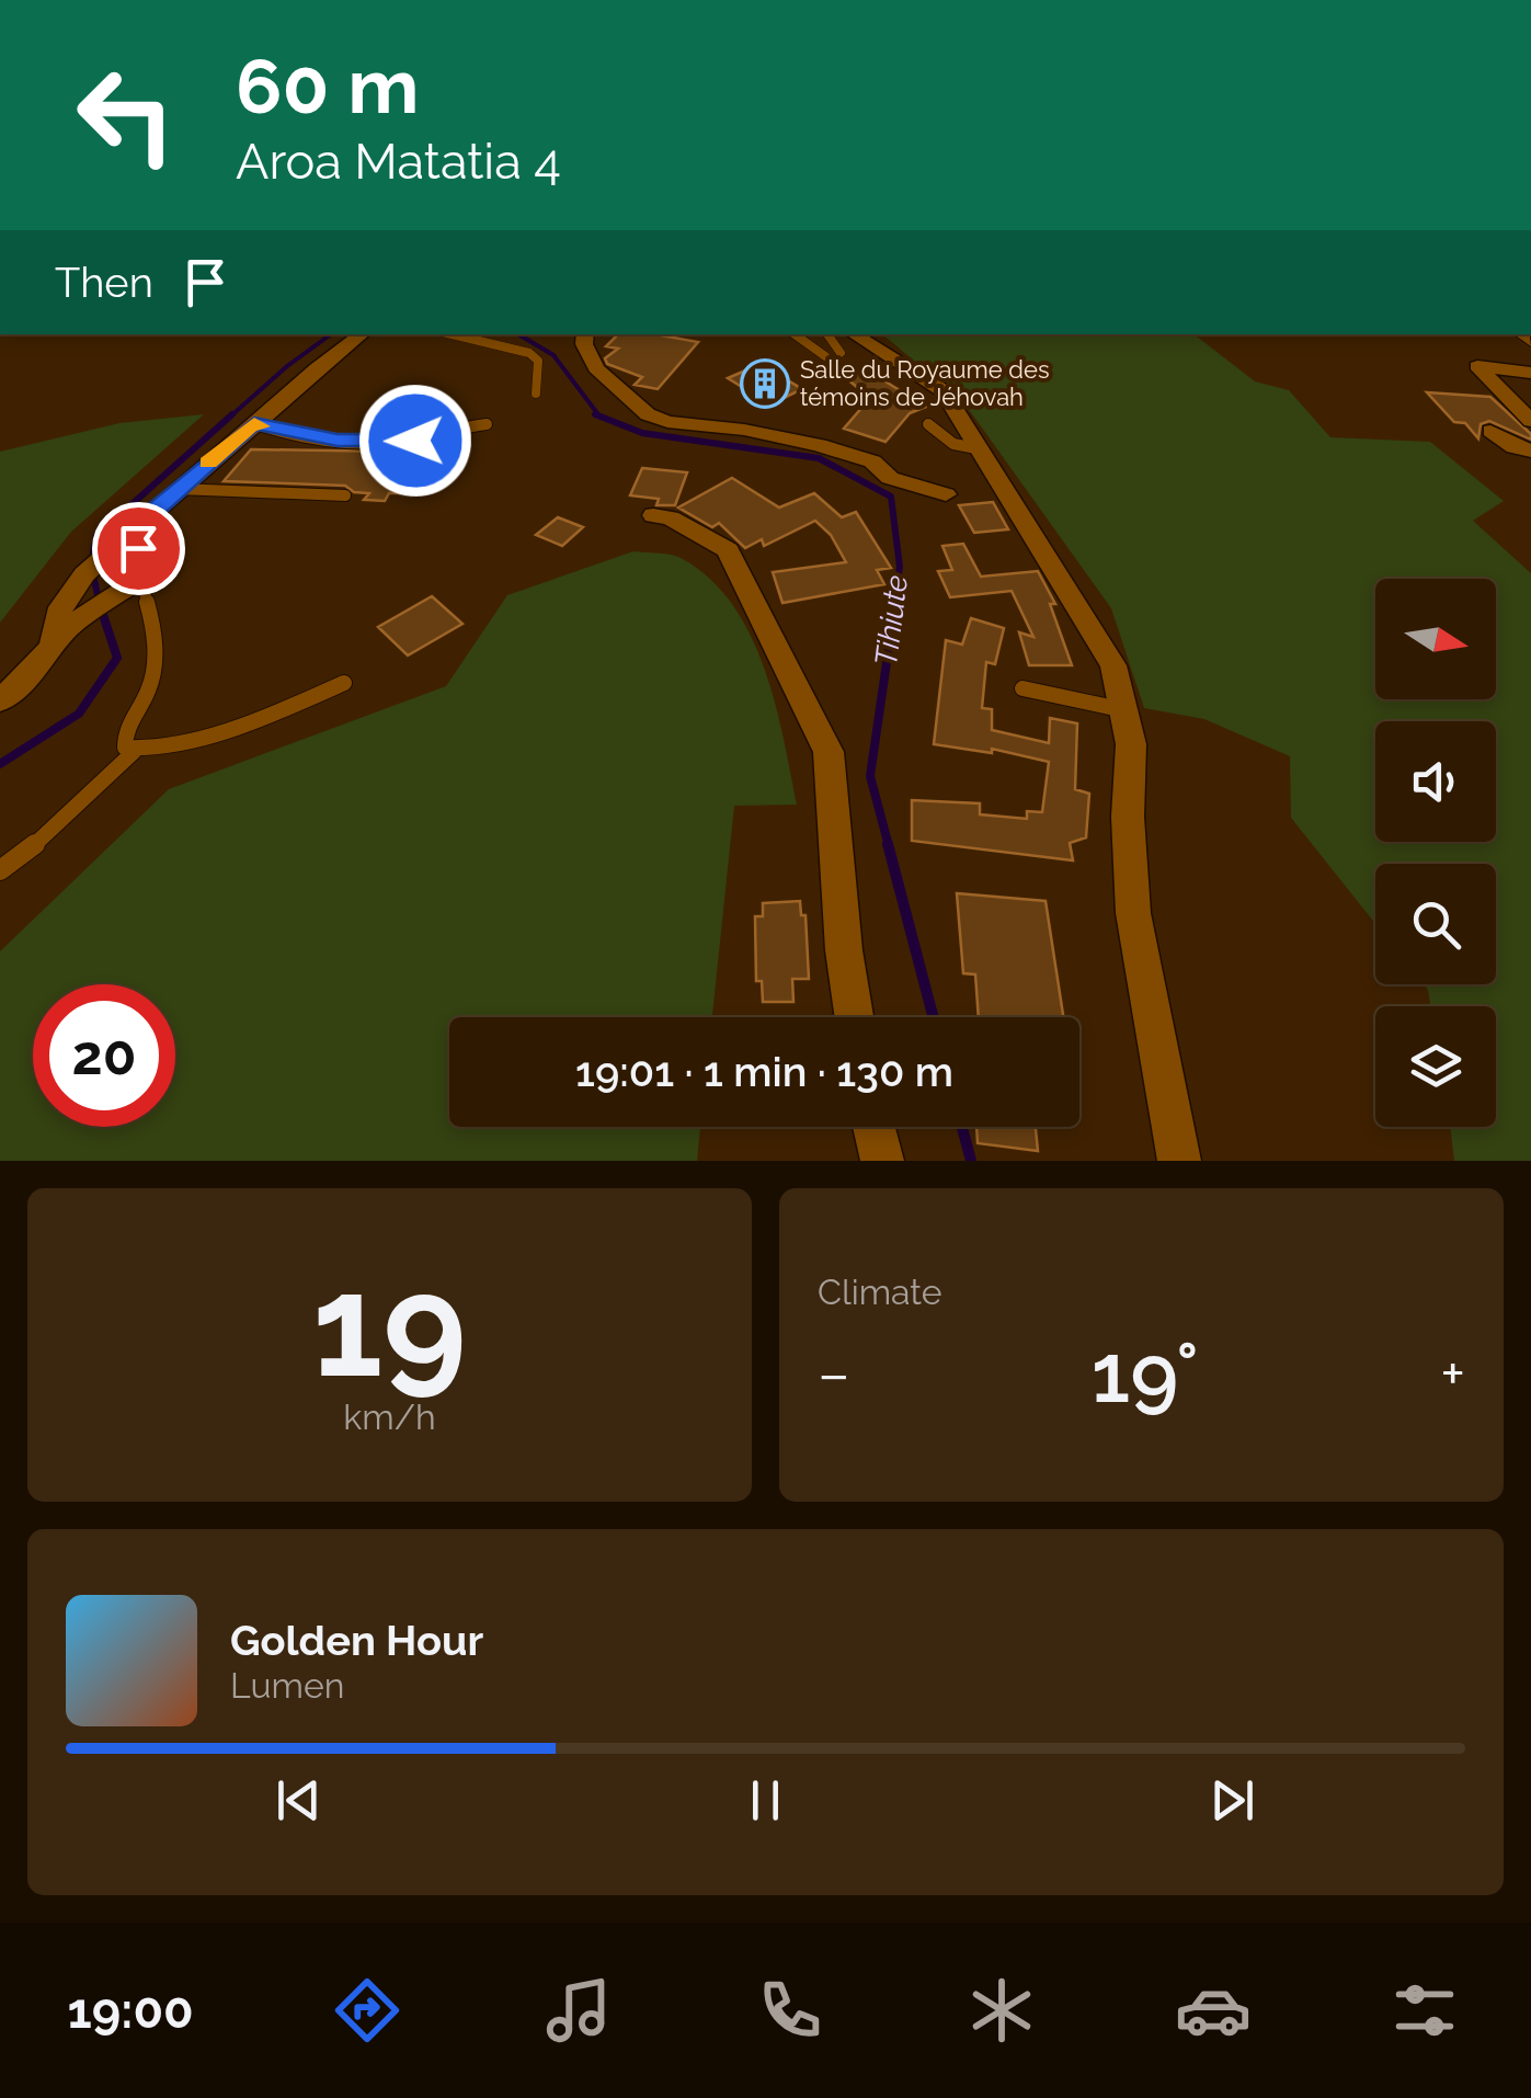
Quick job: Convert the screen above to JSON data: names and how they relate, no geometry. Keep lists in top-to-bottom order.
{
  "water": ["Tihiute"],
  "places": {
    "building": ["Salle du Royaume des témoins de Jéhovah"]
  },
  "north": "right",
  "page": {
    "turn": ["60 m", "Aroa Matatia 4"],
    "then": "Then",
    "limit": "20",
    "trip": "19:01 · 1 min · 130 m",
    "tile": [
      ["19", "km/h"],
      "Climate"
    ],
    "heat": ["−", "19°", "+"],
    "song": ["Golden Hour", "Lumen"],
    "tabs": "19:00"
  }
}
